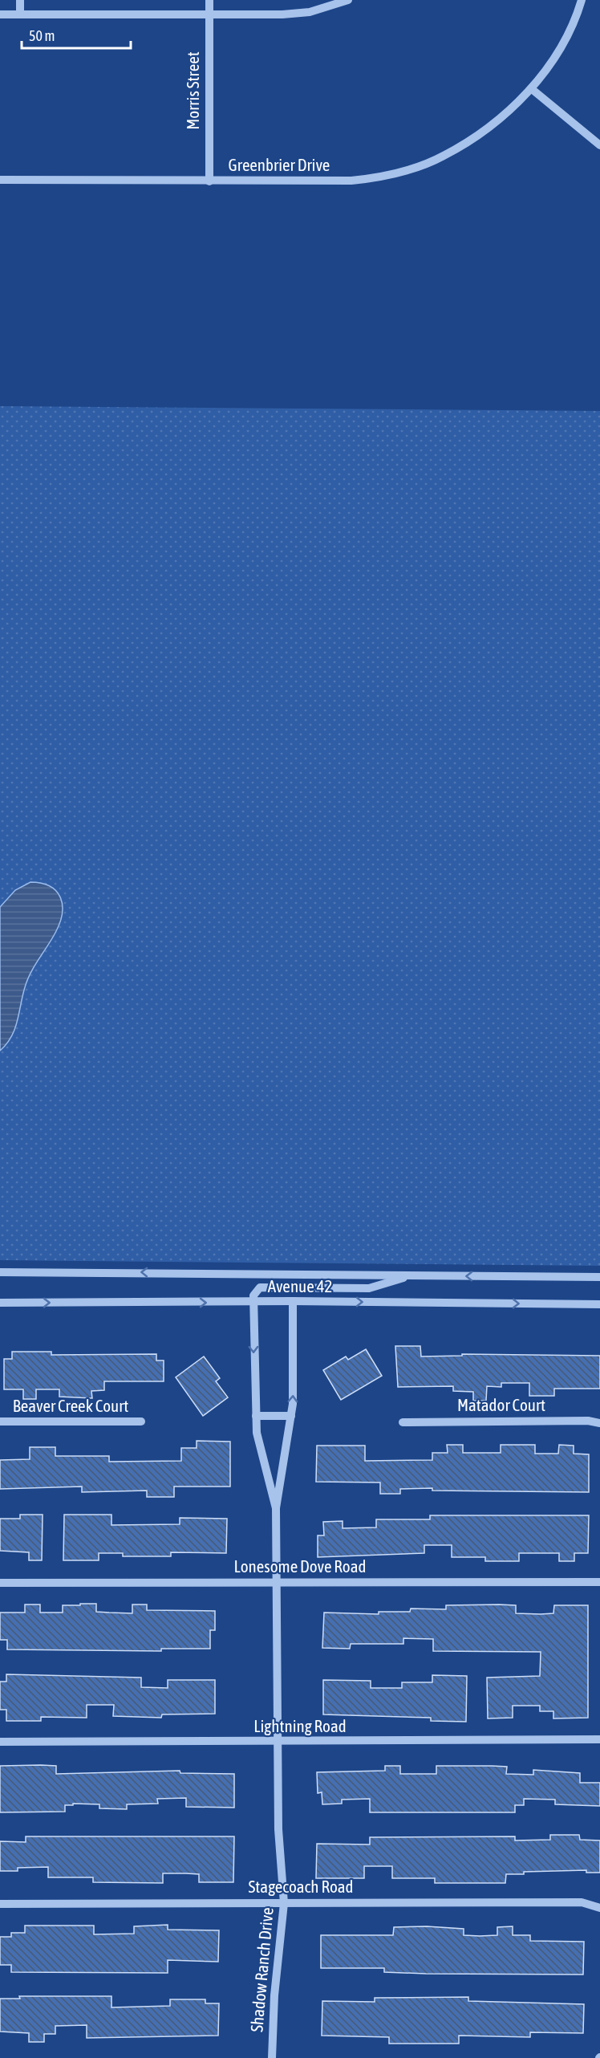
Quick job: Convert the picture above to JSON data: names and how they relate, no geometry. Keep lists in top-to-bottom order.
{
  "streets": {
    "street": [
      "Morris Street",
      "Greenbrier Drive",
      "Avenue 42",
      "Matador Court",
      "Beaver Creek Court",
      "Lonesome Dove Road",
      "Lightning Road",
      "Stagecoach Road",
      "Shadow Ranch Drive"
    ]
  },
  "crossings": [
    ["Morris Street", "Greenbrier Drive"],
    ["Avenue 42", "Shadow Ranch Drive"],
    ["Lonesome Dove Road", "Shadow Ranch Drive"],
    ["Lightning Road", "Shadow Ranch Drive"],
    ["Stagecoach Road", "Shadow Ranch Drive"]
  ],
  "scale_bar": "50 m"
}
